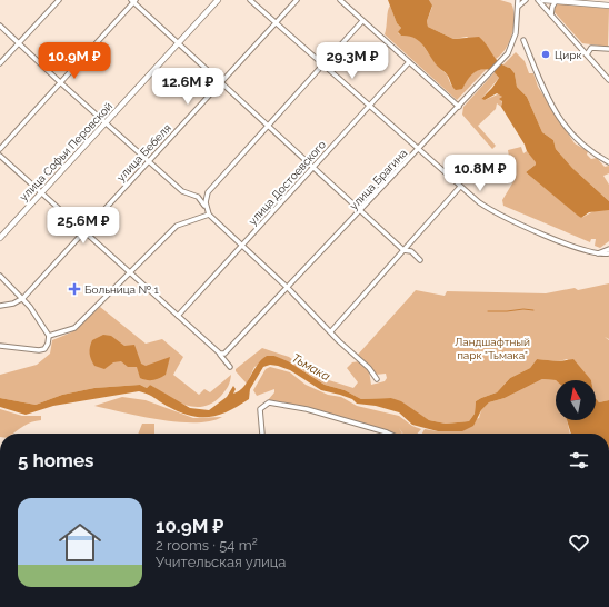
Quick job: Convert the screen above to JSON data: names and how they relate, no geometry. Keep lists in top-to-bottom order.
{
  "streets": {
    "main road": ["улица Софьи Перовской"],
    "street": ["улица Бебеля", "улица Брагина", "улица Достоевского"]
  },
  "water": ["Тьмака"],
  "parks": ["Ландшафтный парк \"Тьмака\""],
  "places": {
    "other": ["Цирк"],
    "health": ["Больница № 1"]
  },
  "north": "top",
  "page": {
    "price": [
      "10.9M ₽",
      "29.3M ₽",
      "12.6M ₽",
      "10.8M ₽",
      "25.6M ₽"
    ],
    "heading": "5 homes",
    "list": [
      {
        "name": "10.9M ₽",
        "note": "2 rooms · 54 m² · Учительская улица"
      }
    ]
  }
}
